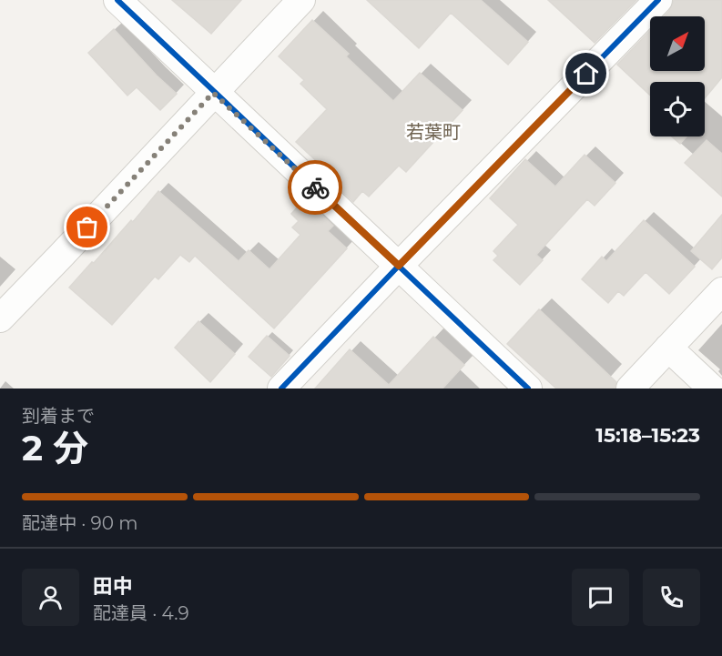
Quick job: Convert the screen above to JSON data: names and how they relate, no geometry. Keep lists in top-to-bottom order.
{
  "districts": ["若葉町"],
  "north": "top right",
  "page": {
    "heading": ["2 分", "到着まで", "15:18–15:23"],
    "panel": ["田中", "配達員 · 4.9"],
    "bar": "配達中 · 90 m"
  }
}
